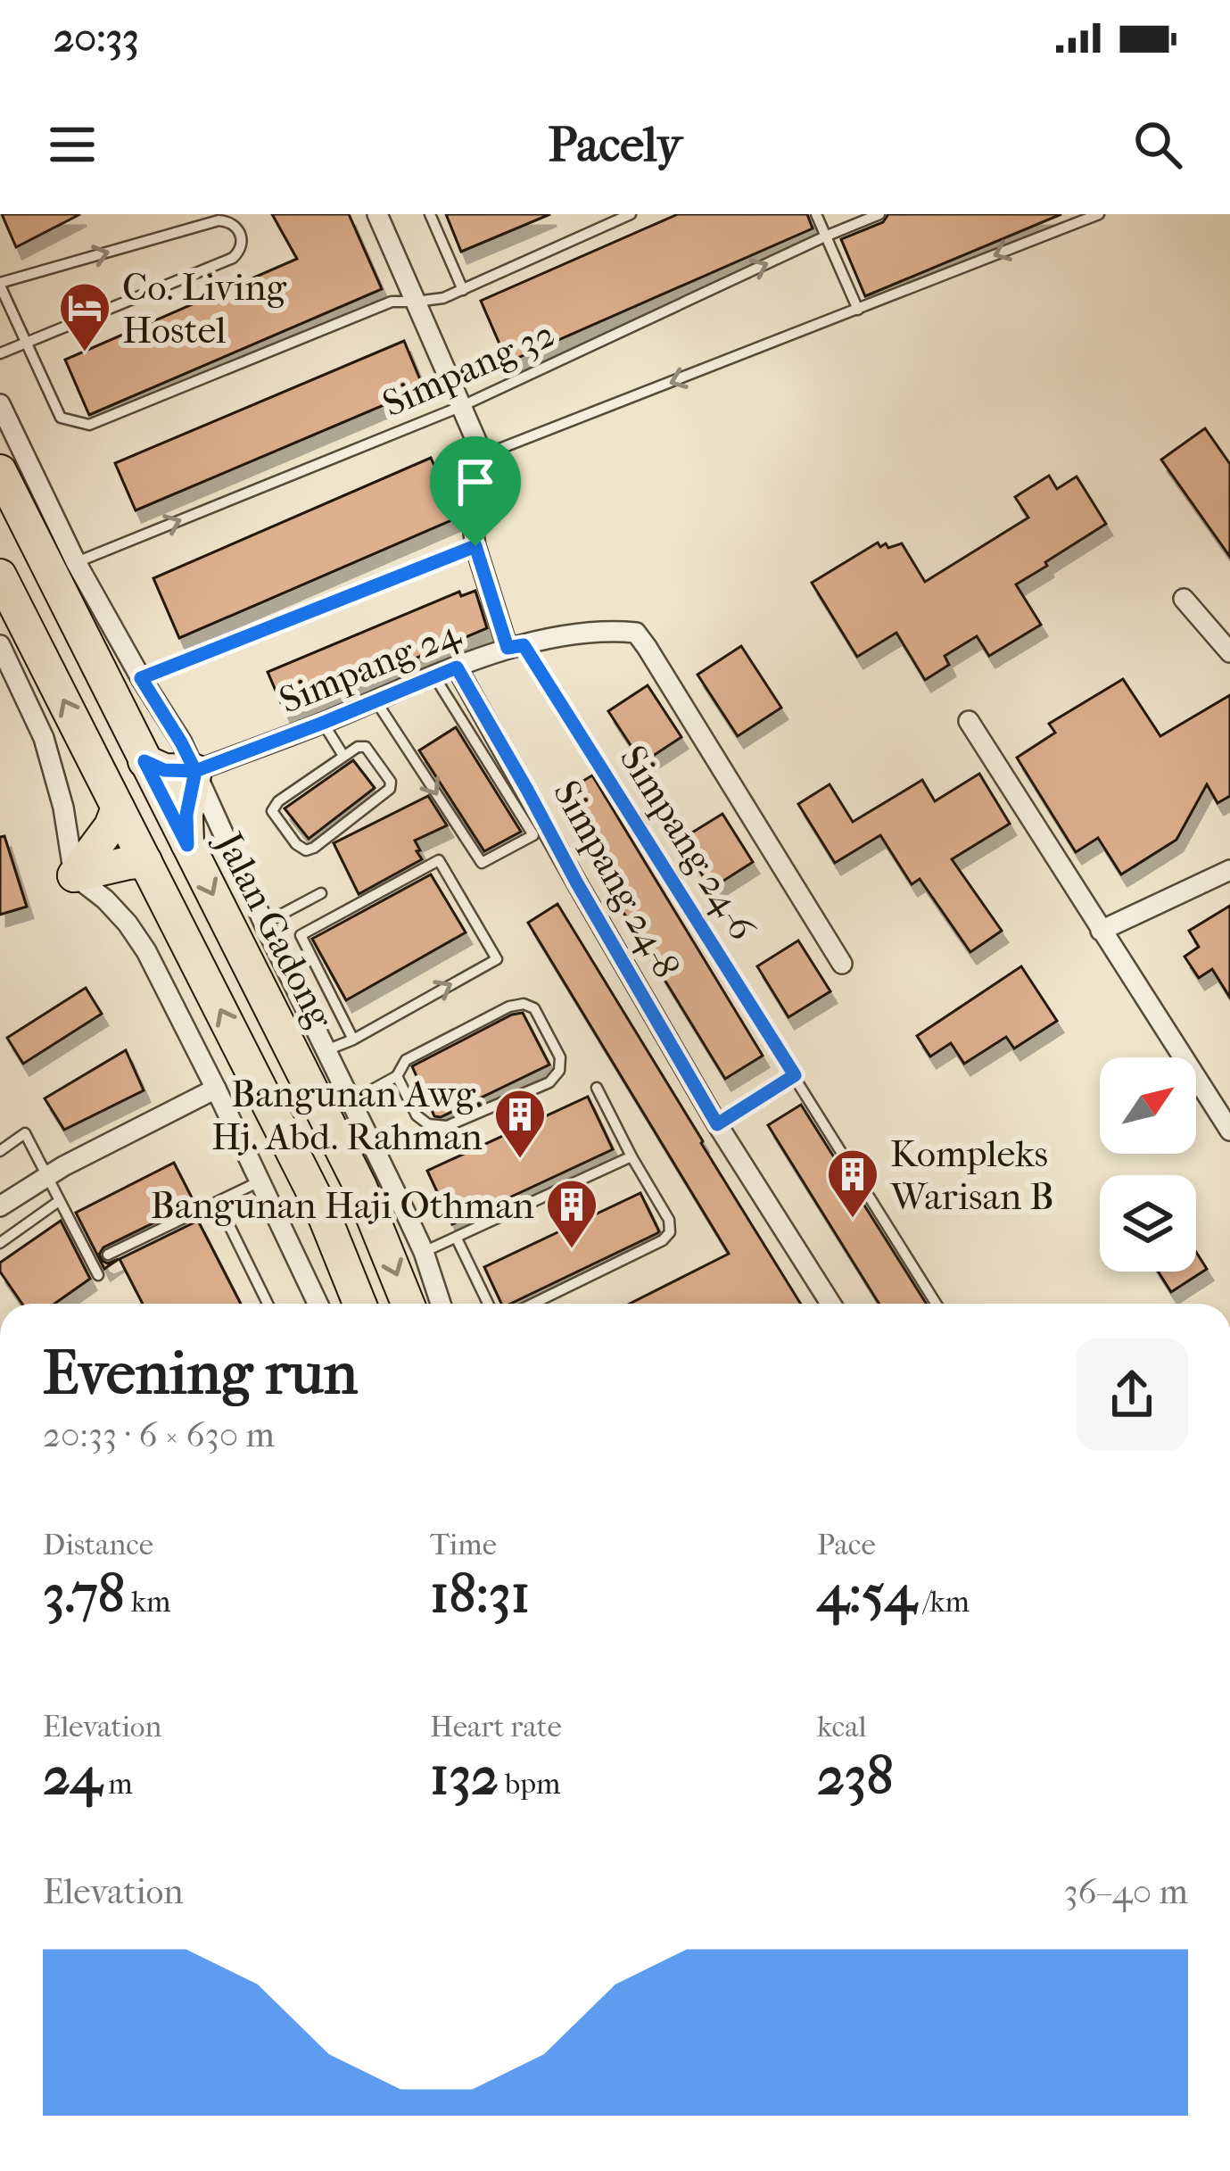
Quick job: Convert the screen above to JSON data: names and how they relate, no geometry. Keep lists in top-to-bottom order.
{
  "streets": {
    "main road": ["Jalan Gadong"],
    "street": ["Simpang 24", "Simpang 24-8"],
    "lane": ["Simpang 32", "Simpang 24-6"]
  },
  "crossings": [
    ["Simpang 24", "Simpang 24-6"],
    ["Simpang 24", "Simpang 24-8"]
  ],
  "places": {
    "hotel": ["Co. Living Hostel"],
    "building": ["Bangunan Awg. Hj. Abd. Rahman", "Kompleks Warisan B", "Bangunan Haji Othman"]
  },
  "north": "top right",
  "page": {
    "status": "20:33",
    "header": "Pacely",
    "heading": ["Evening run", "20:33 · 6 × 630 m"],
    "stats": [
      ["Distance", "3.78 km"],
      ["Time", "18:31"],
      ["Pace", "4:54 /km"],
      ["Elevation", "24 m"],
      ["Heart rate", "132 bpm"],
      ["kcal", "238"]
    ],
    "chart": ["Elevation", "36–40 m"]
  }
}
